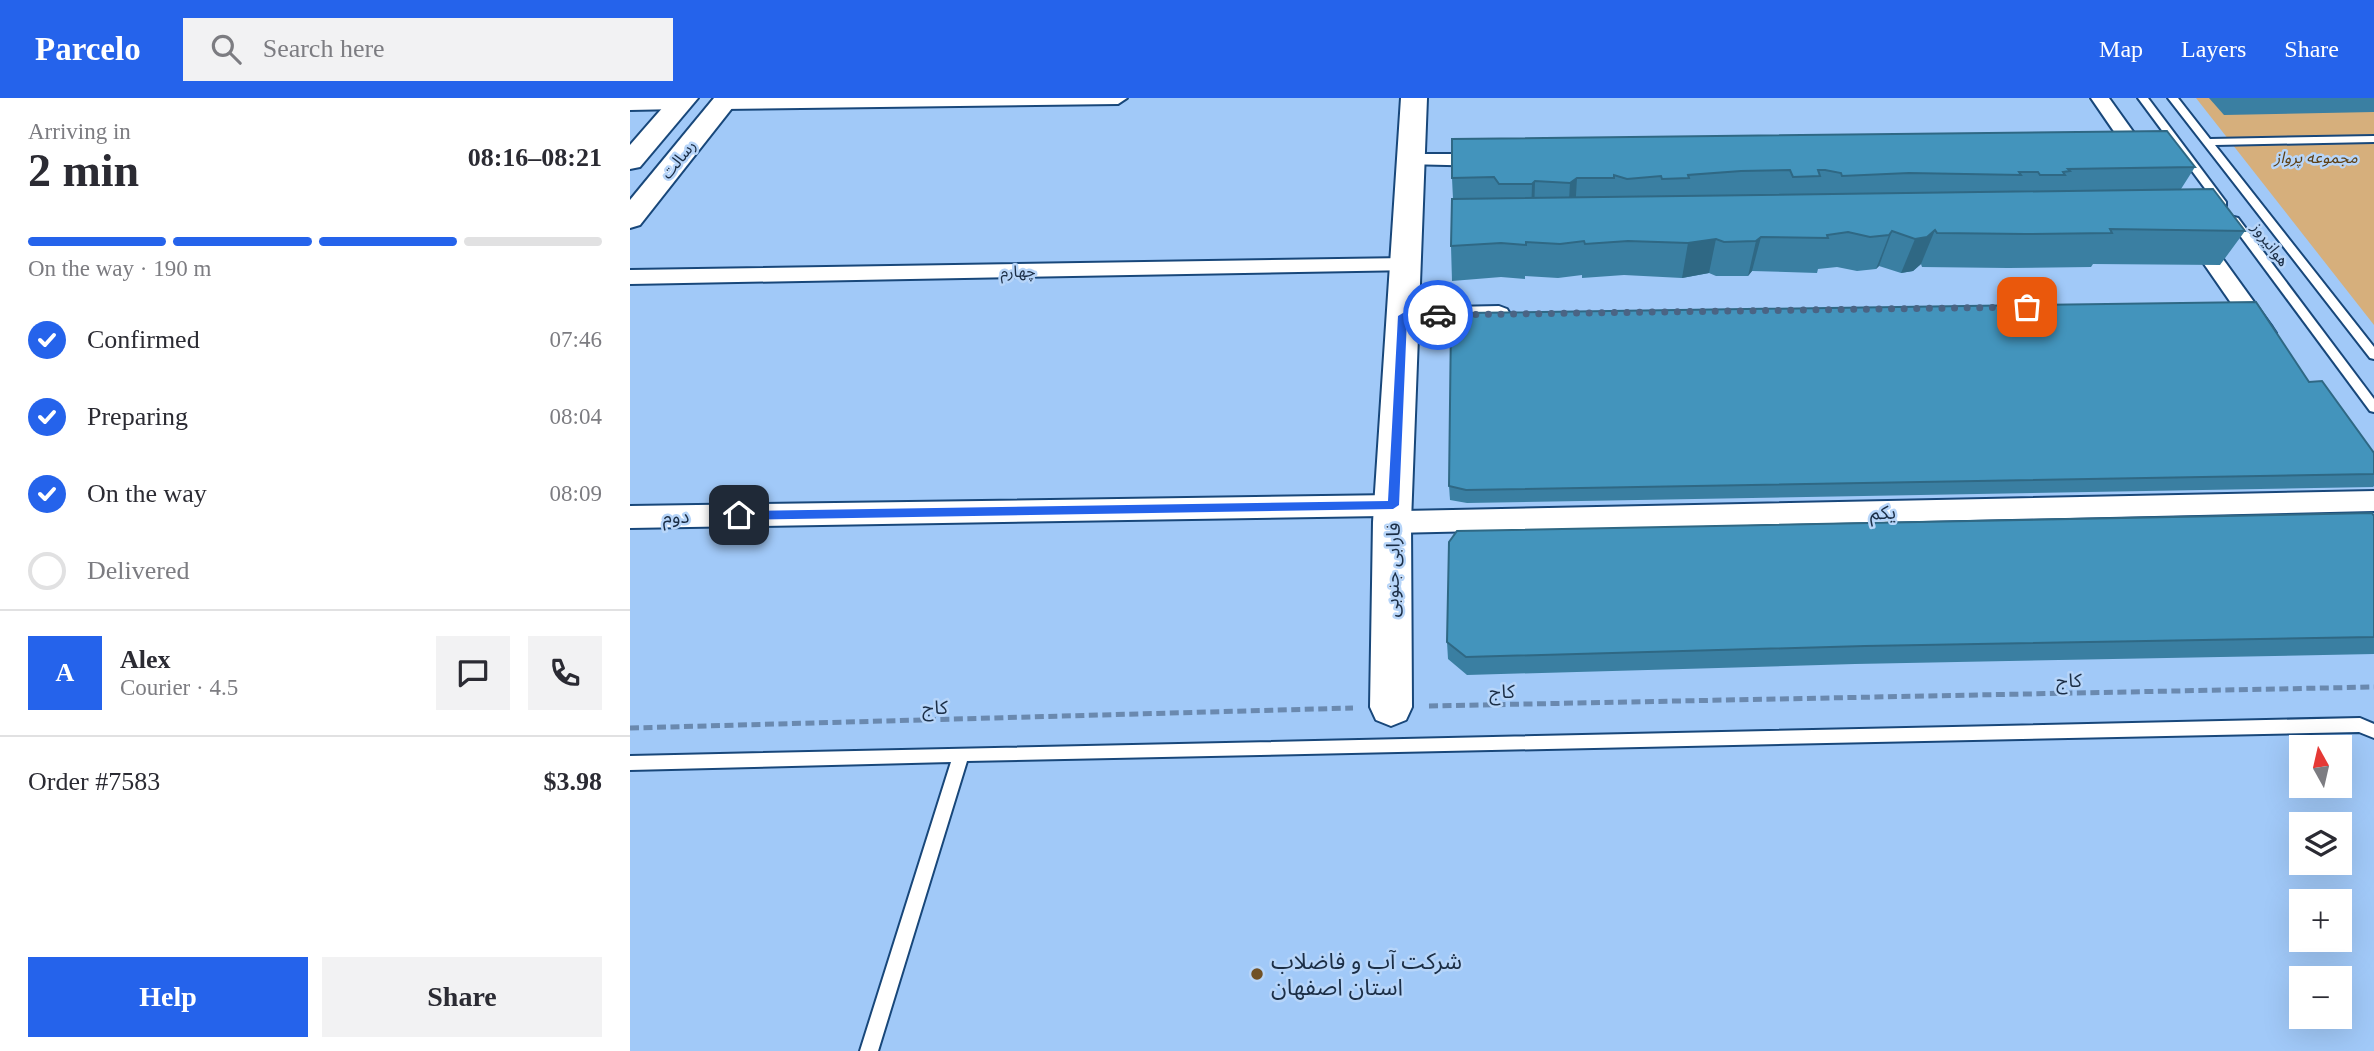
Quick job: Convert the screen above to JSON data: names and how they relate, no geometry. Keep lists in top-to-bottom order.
{
  "streets": {
    "street": [
      "رسالت",
      "چهارم",
      "یکم",
      "دوم",
      "فارابی جنوبی"
    ],
    "lane": ["هوانیروز"],
    "path": ["کاج"]
  },
  "crossings": [
    ["چهارم", "فارابی جنوبی"],
    ["یکم", "دوم"],
    ["یکم", "فارابی جنوبی"],
    ["دوم", "فارابی جنوبی"],
    ["فارابی جنوبی", "کاج"]
  ],
  "parks": ["مجموعه پرواز"],
  "places": ["شرکت آب و فاضلاب استان اصفهان"],
  "north": "top",
  "page": {
    "header": "Parcelo",
    "search": "Search here",
    "nav": ["Map", "Layers", "Share"],
    "heading": ["2 min", "Arriving in", "08:16–08:21"],
    "panel": [
      "Alex",
      "Courier · 4.5",
      "Order #7583",
      "$3.98"
    ],
    "bar": "On the way · 190 m",
    "list": [
      ["Confirmed", "07:46"],
      ["Preparing", "08:04"],
      ["On the way", "08:09"],
      "Delivered"
    ],
    "round": "A",
    "map_buttons": ["+", "−"],
    "buttons": ["Help", "Share"]
  }
}
